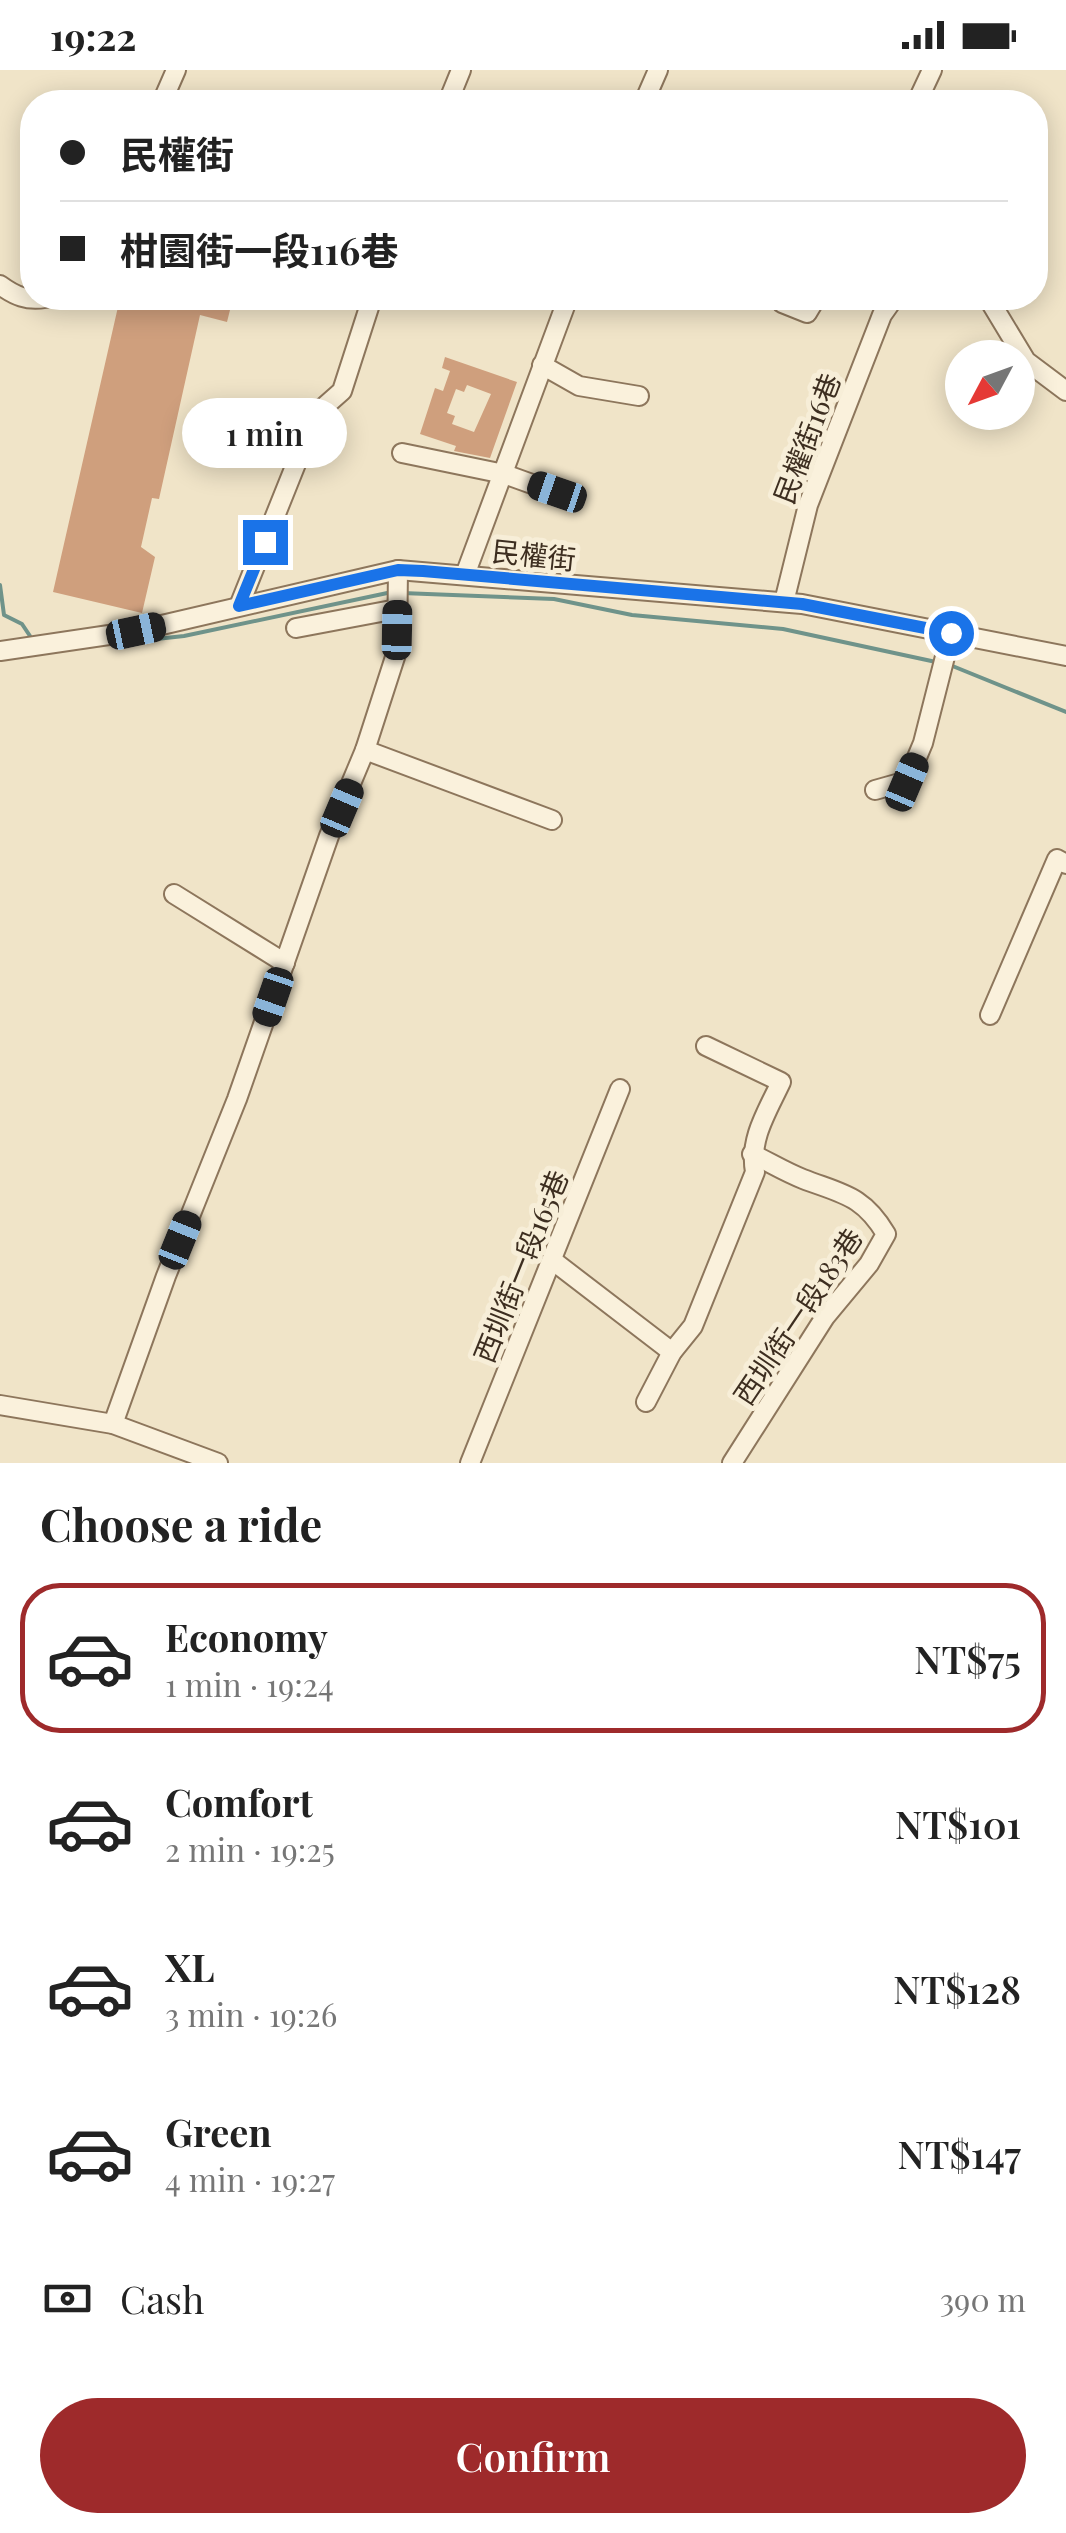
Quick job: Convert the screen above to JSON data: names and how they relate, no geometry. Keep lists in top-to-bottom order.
{
  "streets": {
    "street": [
      "民權街16巷",
      "民權街",
      "西圳街一段165巷",
      "西圳街一段183巷"
    ]
  },
  "crossings": [
    ["民權街16巷", "民權街"]
  ],
  "north": "bottom left",
  "page": {
    "status": "19:22",
    "banner": ["民權街", "柑園街一段116巷"],
    "bubble": "1 min",
    "heading": "Choose a ride",
    "list": [
      {
        "name": "Economy",
        "note": "1 min · 19:24",
        "value": "NT$75"
      },
      {
        "name": "Comfort",
        "note": "2 min · 19:25",
        "value": "NT$101"
      },
      {
        "name": "XL",
        "note": "3 min · 19:26",
        "value": "NT$128"
      },
      {
        "name": "Green",
        "note": "4 min · 19:27",
        "value": "NT$147"
      }
    ],
    "pay": ["Cash", "390 m"],
    "buttons": "Confirm"
  }
}
